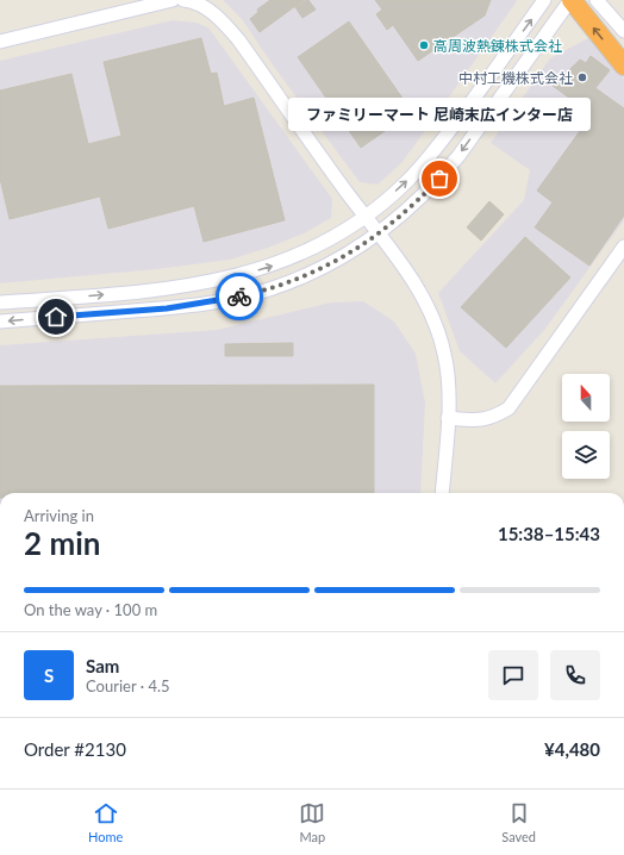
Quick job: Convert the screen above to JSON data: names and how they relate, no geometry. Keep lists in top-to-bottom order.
{
  "places": ["高周波熱錬株式会社", "中村工機株式会社", "ファミリーマート 尼崎末広インター店"],
  "north": "top",
  "page": {
    "bubble": "ファミリーマート 尼崎末広インター店",
    "heading": ["2 min", "Arriving in", "15:38–15:43"],
    "panel": [
      "Sam",
      "Courier · 4.5",
      "Order #2130",
      "¥4,480"
    ],
    "bar": "On the way · 100 m",
    "round": "S",
    "tabs": ["Home", "Map", "Saved"]
  }
}
